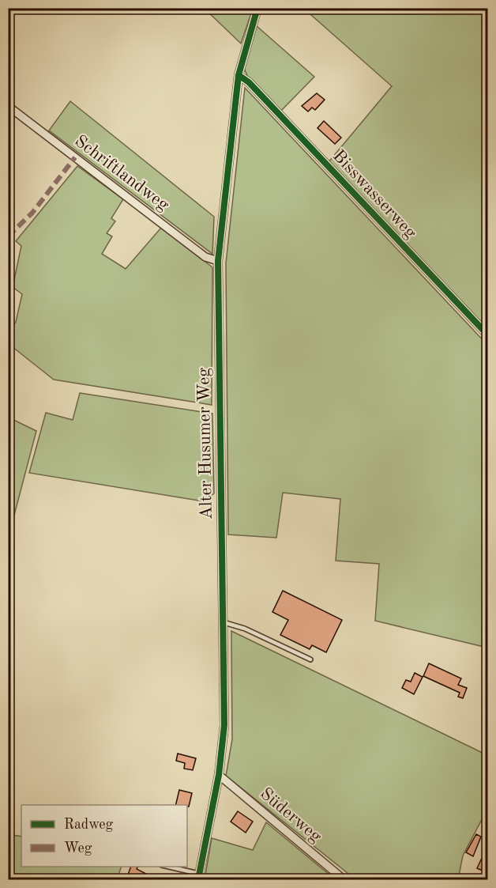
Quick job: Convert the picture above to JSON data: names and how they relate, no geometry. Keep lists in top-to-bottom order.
{
  "streets": {
    "street": [
      "Schriftlandweg",
      "Bisswasserweg",
      "Alter Husumer Weg",
      "Süderweg"
    ]
  },
  "crossings": [
    ["Schriftlandweg", "Alter Husumer Weg"],
    ["Bisswasserweg", "Alter Husumer Weg"],
    ["Alter Husumer Weg", "Süderweg"]
  ],
  "legend": ["Radweg", "Weg"]
}
